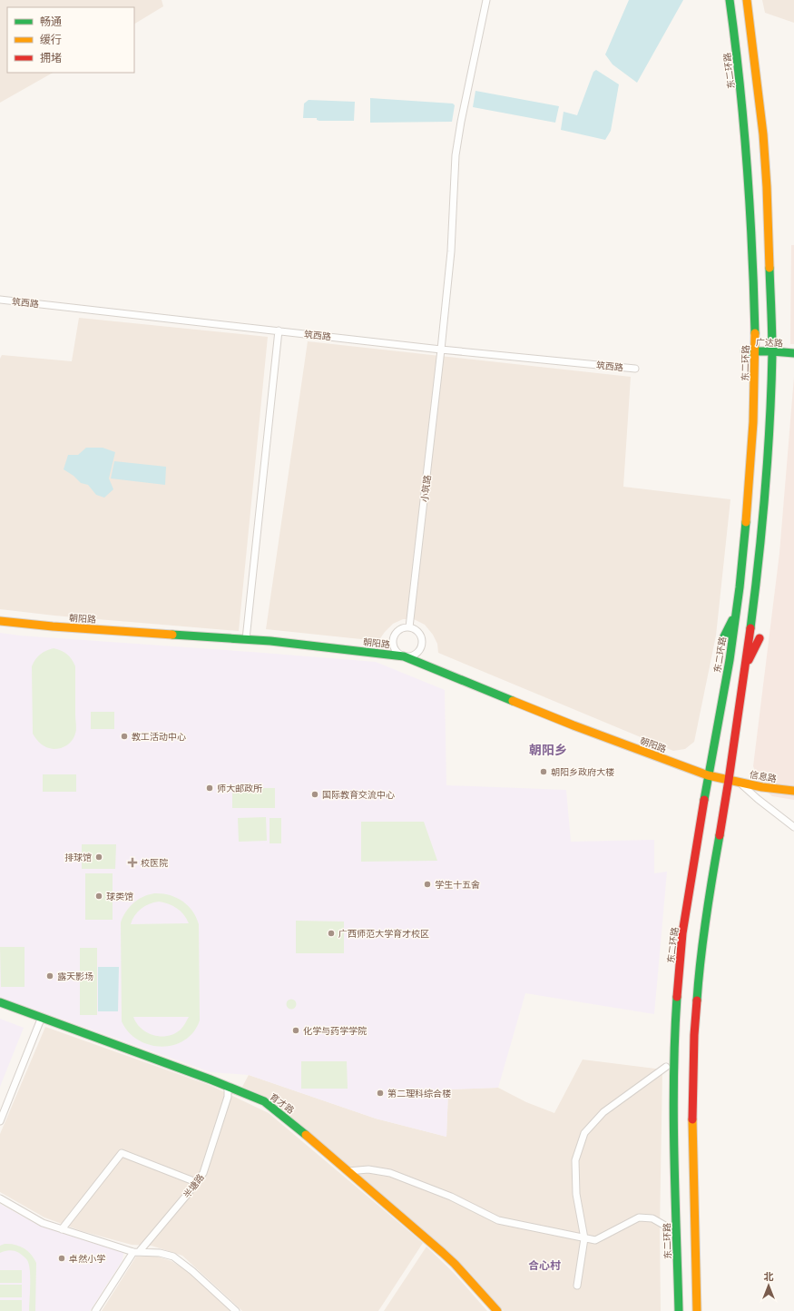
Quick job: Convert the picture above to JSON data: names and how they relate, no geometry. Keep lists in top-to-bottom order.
{
  "streets": {
    "main road": [
      "东二环路",
      "广达路",
      "朝阳路",
      "信息路",
      "育才路"
    ],
    "street": ["筑西路", "小筑路", "半塘路"]
  },
  "crossings": [
    ["东二环路", "广达路"],
    ["东二环路", "朝阳路"],
    ["筑西路", "小筑路"],
    ["小筑路", "朝阳路"],
    ["朝阳路", "信息路"],
    ["育才路", "半塘路"]
  ],
  "districts": ["朝阳乡", "合心村"],
  "places": {
    "other": [
      "教工活动中心",
      "朝阳乡政府大楼",
      "师大邮政所",
      "国际教育交流中心",
      "排球馆",
      "学生十五舍",
      "球类馆",
      "广西师范大学育才校区",
      "露天影场",
      "化学与药学学院",
      "第二理科综合楼",
      "卓然小学"
    ],
    "health": ["校医院"]
  },
  "legend": ["畅通", "缓行", "拥堵"],
  "north": "top"
}
